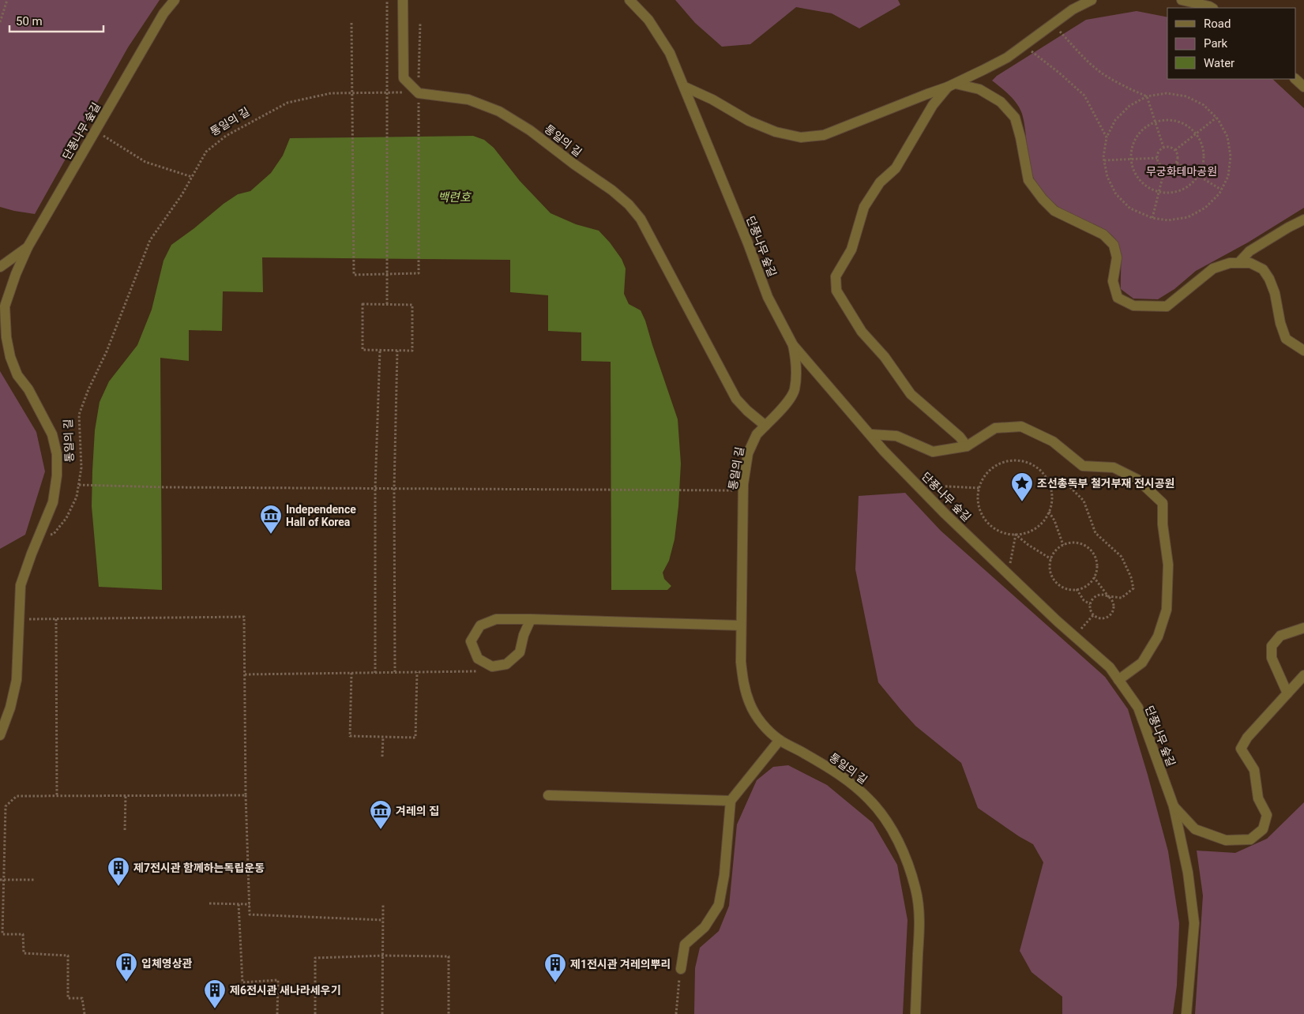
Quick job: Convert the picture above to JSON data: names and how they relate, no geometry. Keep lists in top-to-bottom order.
{
  "streets": {
    "street": ["통일의 길", "단풍나무 숲길"]
  },
  "water": ["백련호"],
  "parks": ["무궁화테마공원"],
  "places": {
    "place": ["조선총독부 철거부재 전시공원"],
    "museum": ["Independence Hall of Korea", "겨레의 집"],
    "building": [
      "제7전시관 함께하는독립운동",
      "입체영상관",
      "제1전시관 겨레의뿌리",
      "제6전시관 새나라세우기"
    ]
  },
  "legend": ["Road", "Park", "Water"],
  "scale_bar": "50 m"
}
